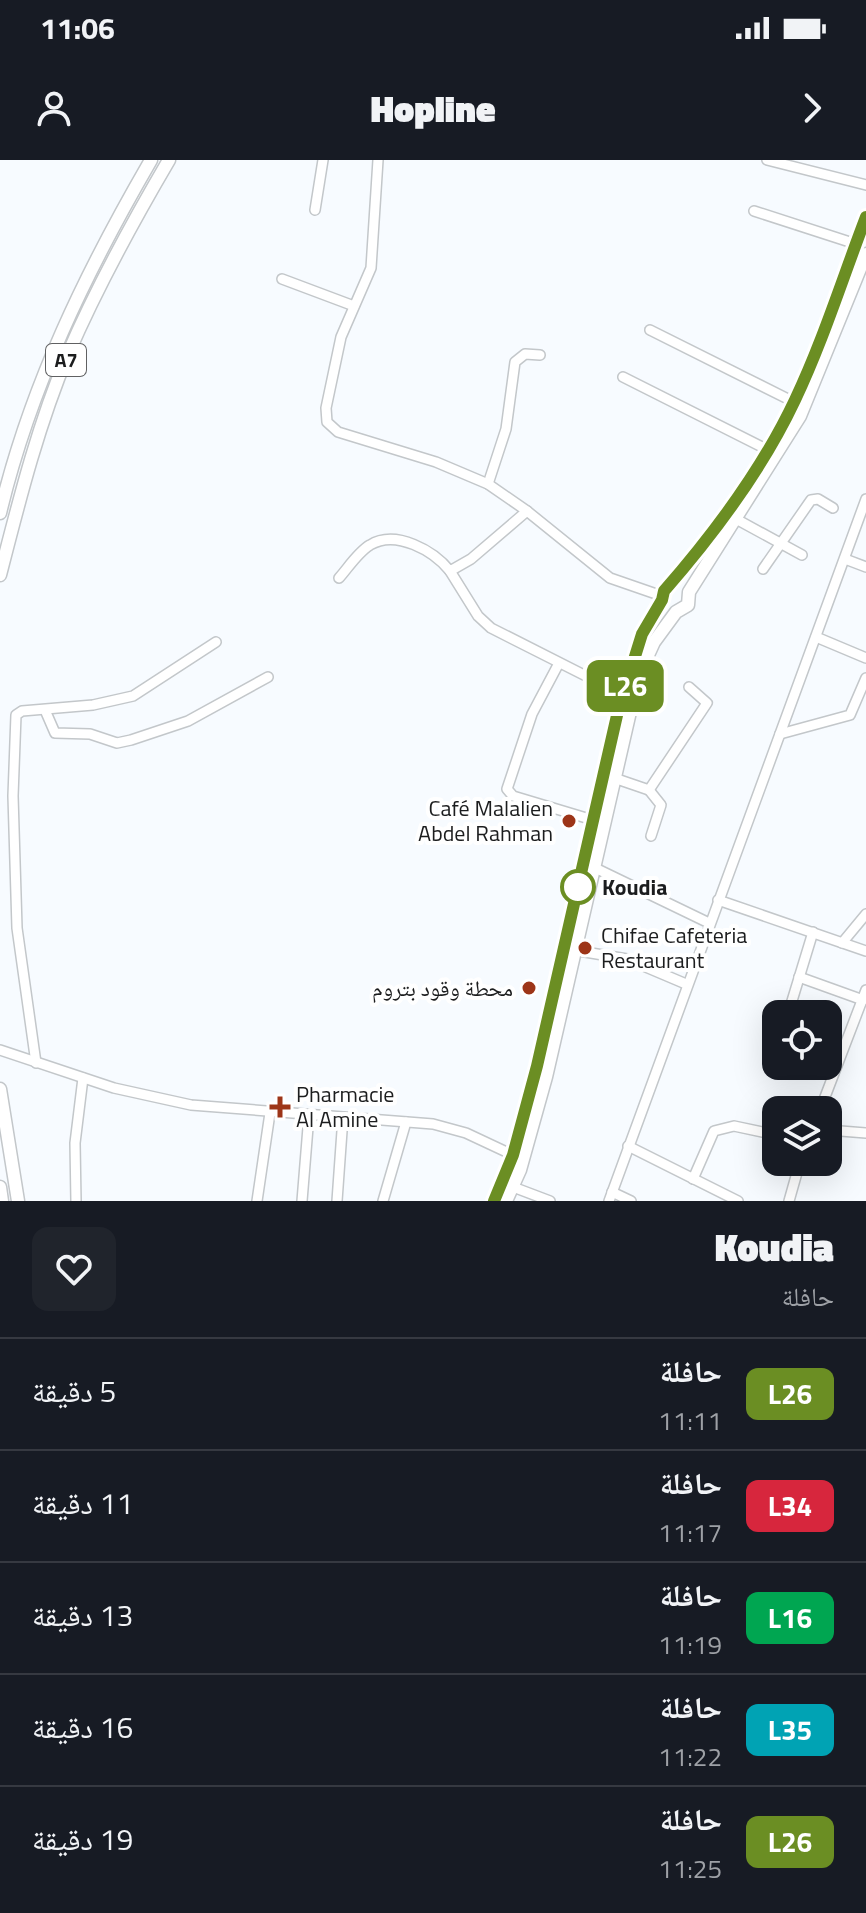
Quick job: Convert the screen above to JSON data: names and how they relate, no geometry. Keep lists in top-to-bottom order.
{
  "streets": {
    "highway": ["A7"]
  },
  "places": {
    "other": [
      "Café Malalien Abdel Rahman",
      "Koudia",
      "Chifae Cafeteria Restaurant",
      "محطة وقود بتروم"
    ],
    "health": ["Pharmacie Al Amine"]
  },
  "lines": ["bus line L26"],
  "page": {
    "status": "11:06",
    "header": "Hopline",
    "on_map": "L26",
    "heading": ["Koudia", "حافلة"],
    "list": [
      {
        "mark": "L26",
        "name": "حافلة",
        "note": "11:11",
        "value": "5 دقيقة"
      },
      {
        "mark": "L34",
        "name": "حافلة",
        "note": "11:17",
        "value": "11 دقيقة"
      },
      {
        "mark": "L16",
        "name": "حافلة",
        "note": "11:19",
        "value": "13 دقيقة"
      },
      {
        "mark": "L35",
        "name": "حافلة",
        "note": "11:22",
        "value": "16 دقيقة"
      },
      {
        "mark": "L26",
        "name": "حافلة",
        "note": "11:25",
        "value": "19 دقيقة"
      }
    ]
  }
}
